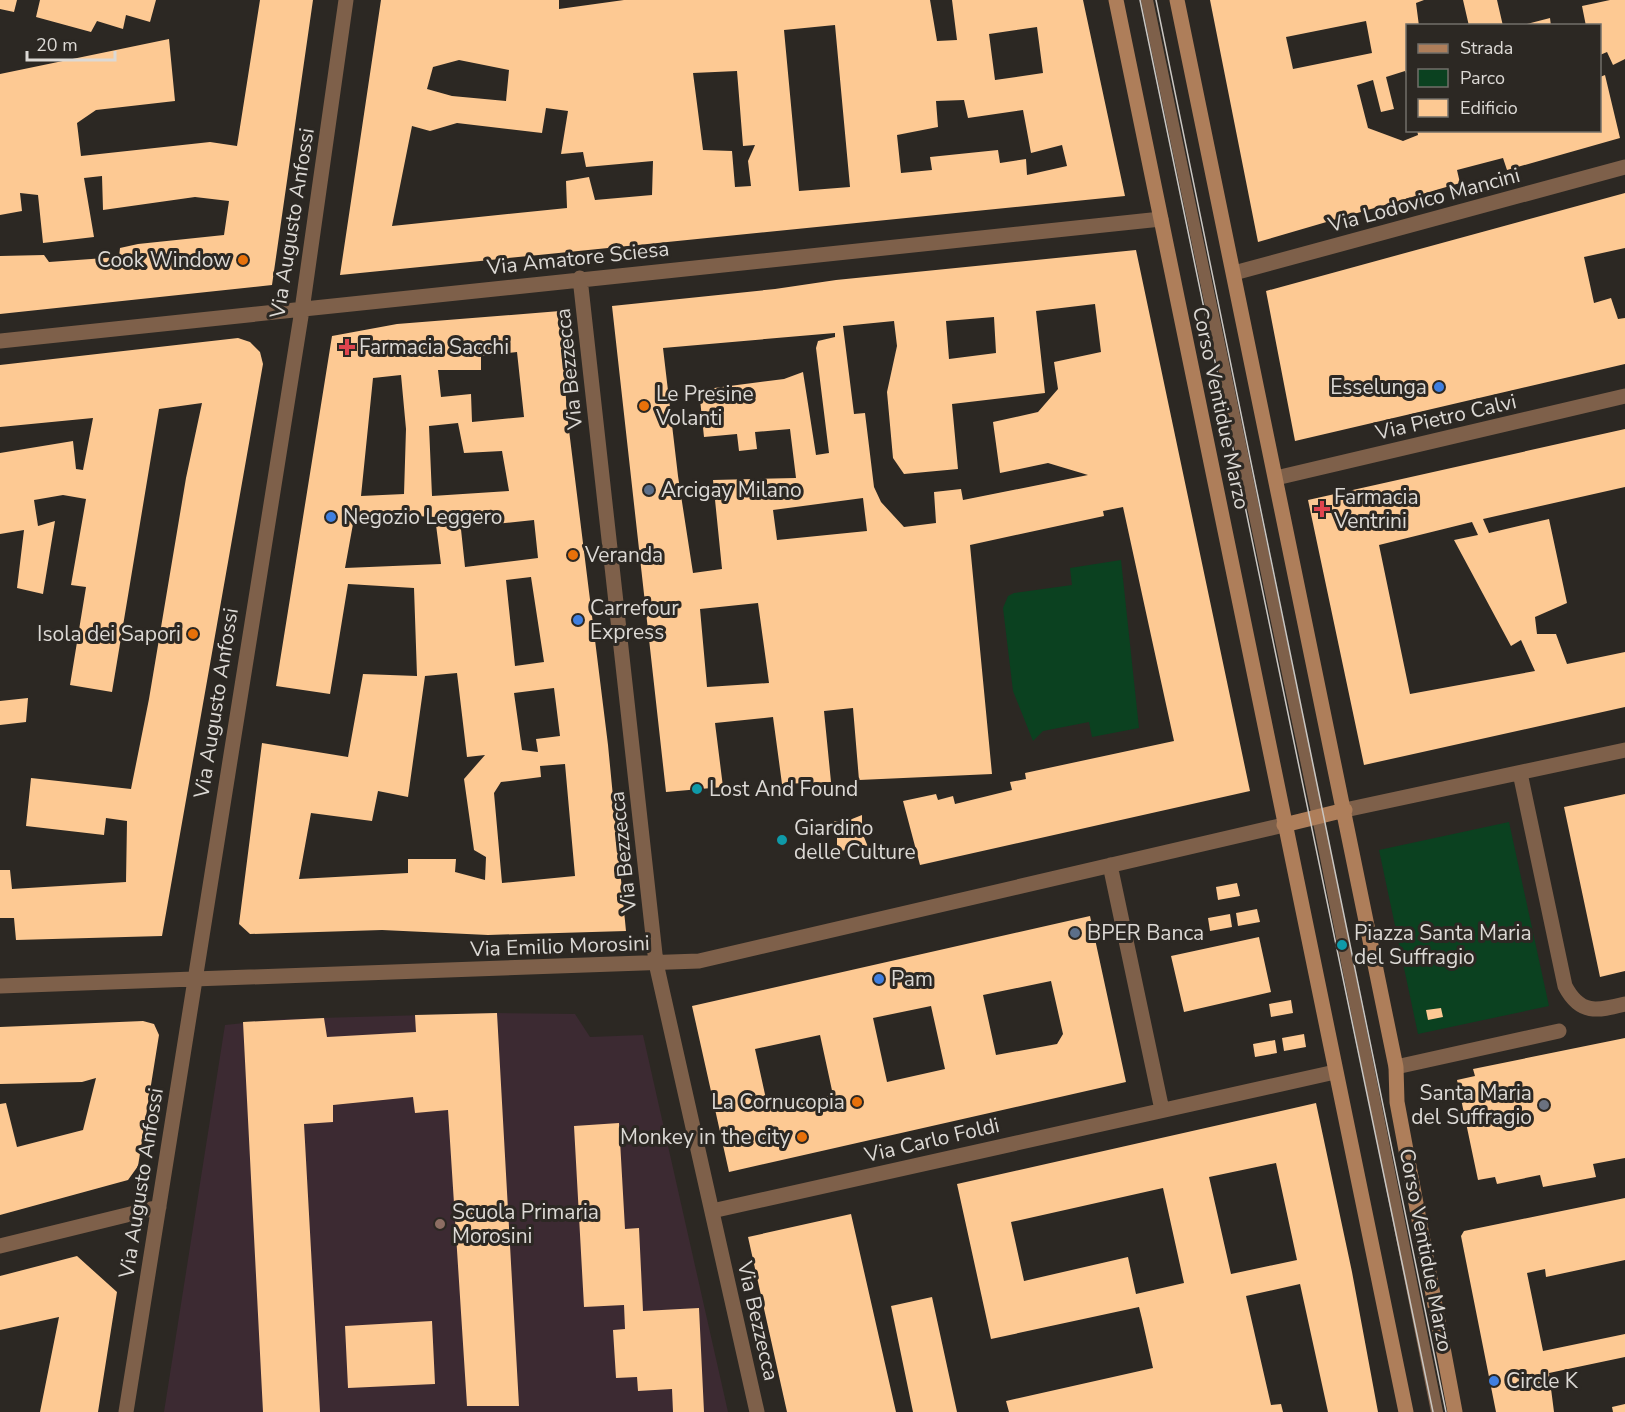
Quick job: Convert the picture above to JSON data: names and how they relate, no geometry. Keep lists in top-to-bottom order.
{
  "streets": {
    "main road": ["Corso Ventidue Marzo"],
    "street": [
      "Via Lodovico Mancini",
      "Via Augusto Anfossi",
      "Via Amatore Sciesa",
      "Via Bezzecca",
      "Via Pietro Calvi",
      "Via Emilio Morosini",
      "Via Carlo Foldi"
    ]
  },
  "crossings": [
    ["Via Lodovico Mancini", "Corso Ventidue Marzo"],
    ["Via Augusto Anfossi", "Via Amatore Sciesa"],
    ["Via Augusto Anfossi", "Via Emilio Morosini"],
    ["Via Amatore Sciesa", "Via Bezzecca"],
    ["Via Amatore Sciesa", "Corso Ventidue Marzo"],
    ["Via Bezzecca", "Via Emilio Morosini"],
    ["Via Bezzecca", "Via Carlo Foldi"],
    ["Corso Ventidue Marzo", "Via Pietro Calvi"]
  ],
  "places": {
    "other": [
      "Cook Window",
      "Esselunga",
      "Le Presine Volanti",
      "Arcigay Milano",
      "Negozio Leggero",
      "Veranda",
      "Carrefour Express",
      "Isola dei Sapori",
      "Lost And Found",
      "Giardino delle Culture",
      "BPER Banca",
      "Piazza Santa Maria del Suffragio",
      "Pam",
      "La Cornucopia",
      "Santa Maria del Suffragio",
      "Monkey in the city",
      "Scuola Primaria Morosini",
      "Circle K"
    ],
    "health": ["Farmacia Sacchi", "Farmacia Ventrini"]
  },
  "legend": ["Strada", "Parco", "Edificio"],
  "scale_bar": "20 m"
}
